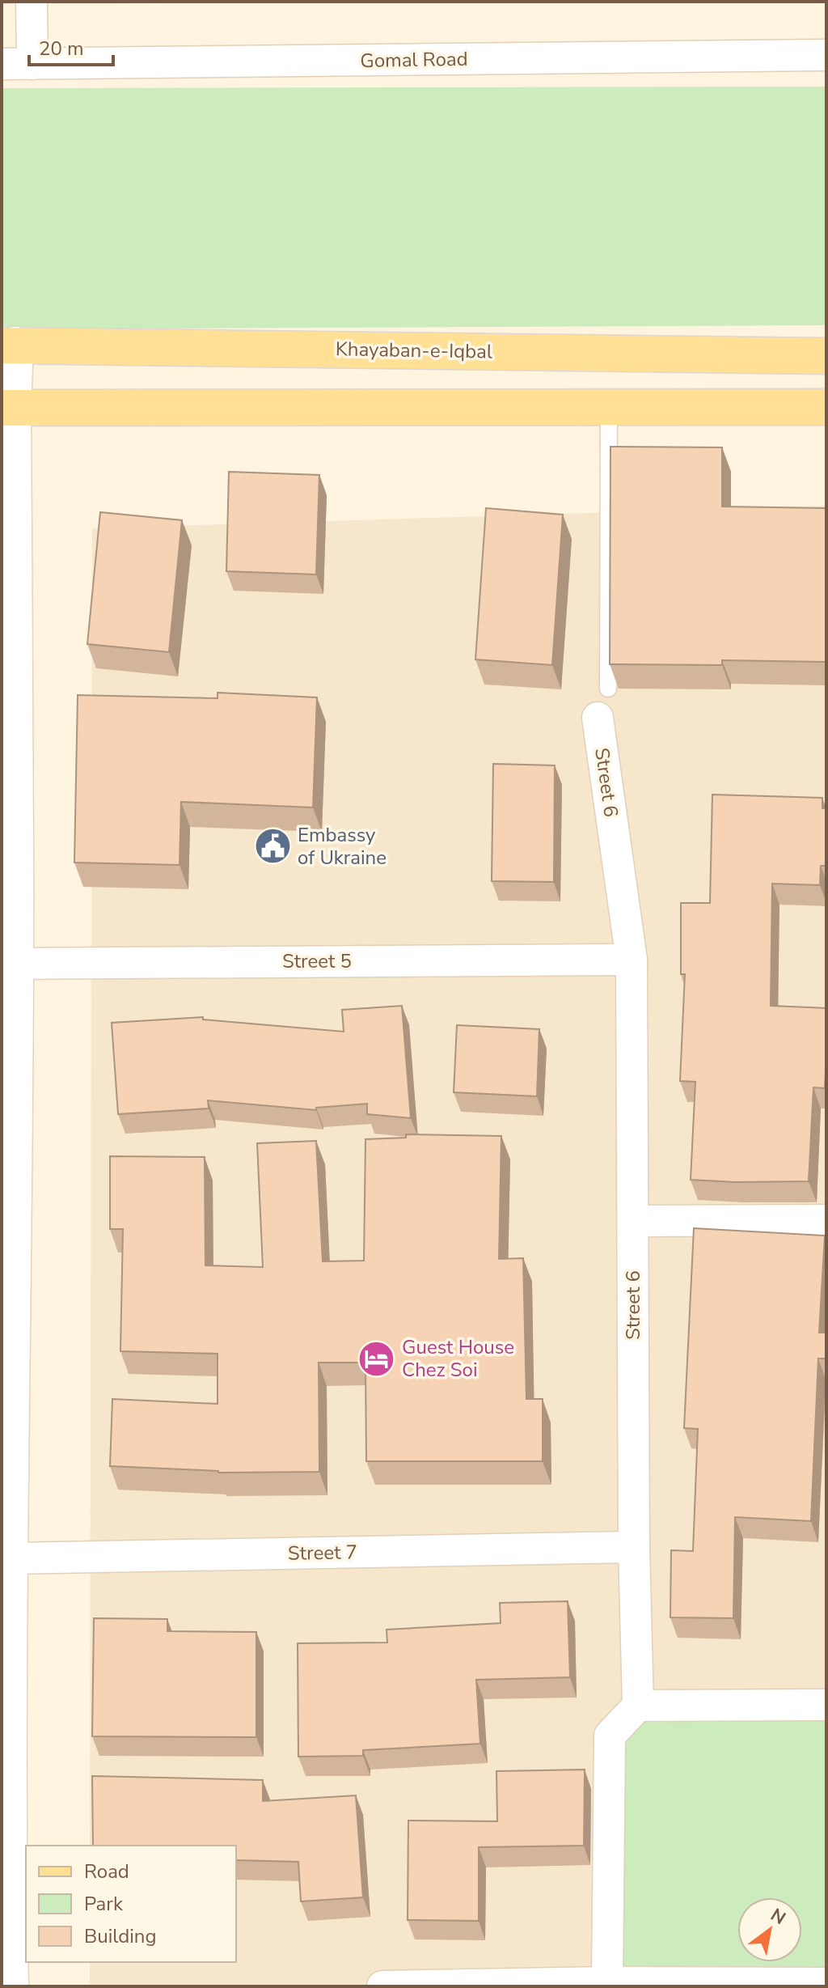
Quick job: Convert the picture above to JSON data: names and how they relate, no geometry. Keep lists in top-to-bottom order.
{
  "streets": {
    "main road": ["Khayaban-e-Iqbal"],
    "street": [
      "Gomal Road",
      "Street 6",
      "Street 5",
      "Street 7"
    ]
  },
  "crossings": [
    ["Street 6", "Street 5"],
    ["Street 6", "Street 7"]
  ],
  "places": {
    "public building": ["Embassy of Ukraine"],
    "hotel": ["Guest House Chez Soi"]
  },
  "legend": ["Road", "Park", "Building"],
  "scale_bar": "20 m",
  "north": "top right"
}
